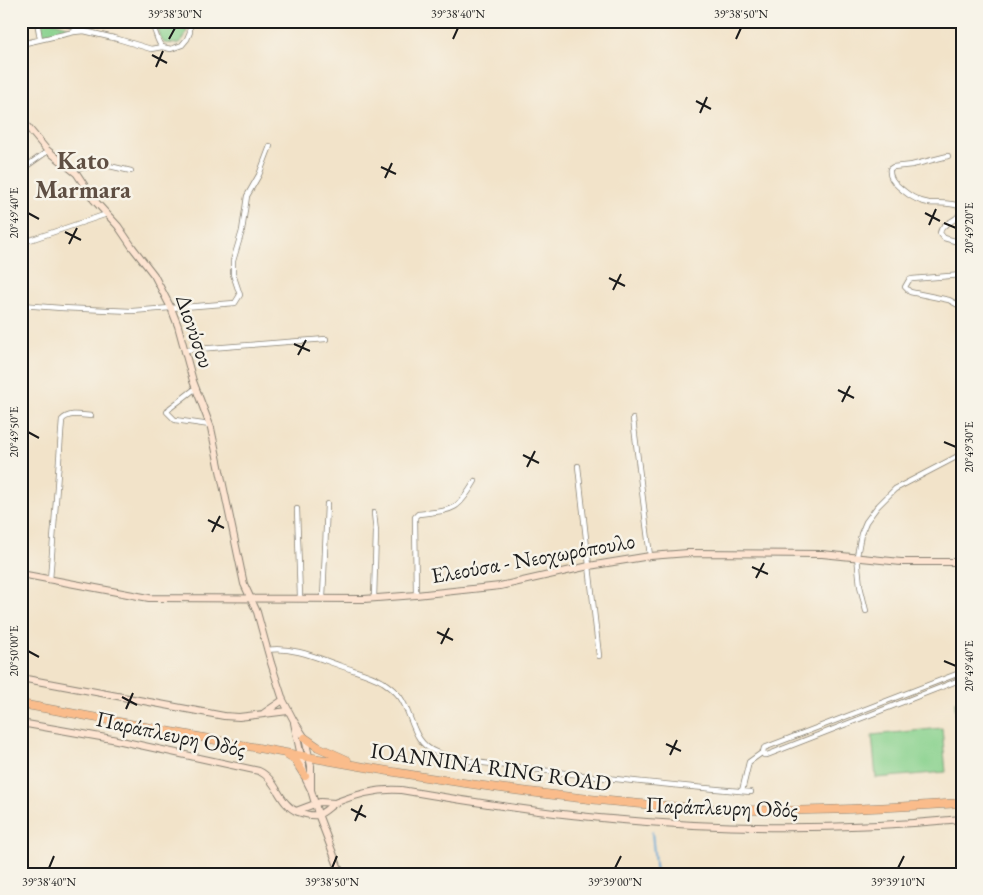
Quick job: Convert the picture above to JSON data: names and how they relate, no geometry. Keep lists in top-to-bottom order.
{
  "streets": {
    "highway": ["IOANNINA RING ROAD"],
    "street": ["Διονύσου", "Ελεούσα - Νεοχωρόπουλο", "Παράπλευρη Οδός"]
  },
  "crossings": [
    ["Διονύσου", "Ελεούσα - Νεοχωρόπουλο"],
    ["Διονύσου", "Παράπλευρη Οδός"]
  ],
  "districts": ["Kato Marmara"],
  "coordinates": [
    "39°38'30\"N",
    "39°38'40\"N",
    "39°38'50\"N",
    "20°49'40\"E",
    "20°49'20\"E",
    "20°49'50\"E",
    "20°49'30\"E",
    "20°50'00\"E",
    "39°39'00\"N",
    "39°39'10\"N"
  ]
}
